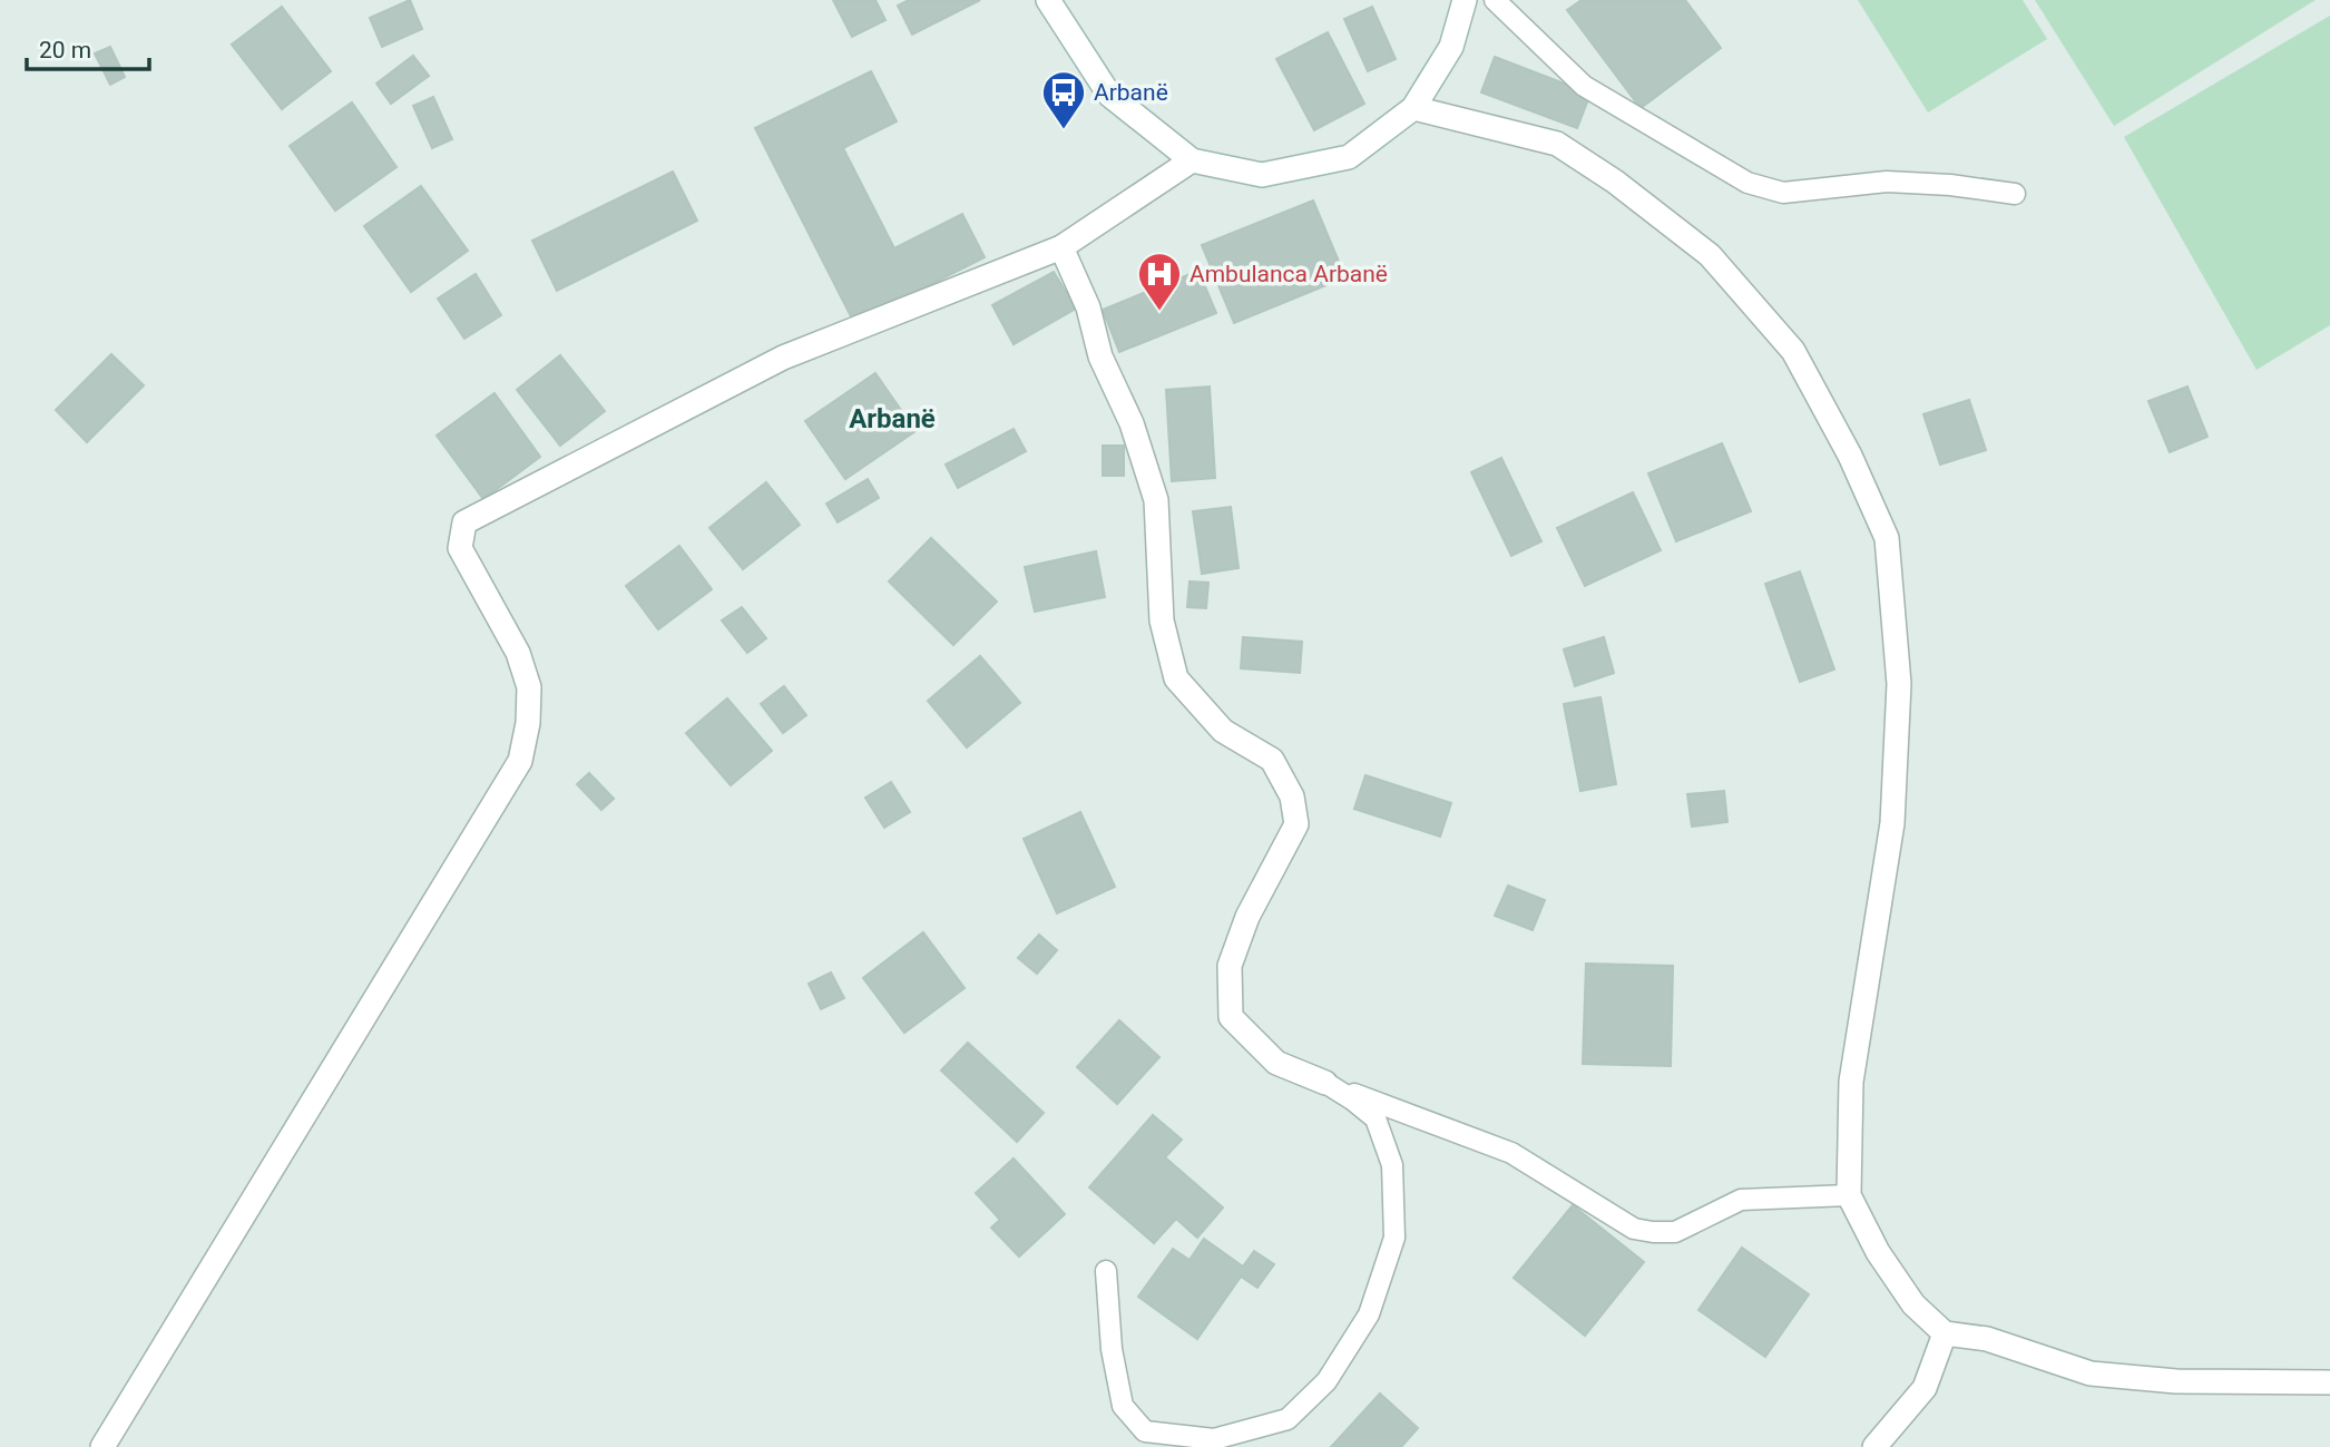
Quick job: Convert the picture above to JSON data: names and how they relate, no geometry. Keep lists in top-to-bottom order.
{
  "districts": ["Arbanë"],
  "places": {
    "bus stop": ["Arbanë"],
    "hospital": ["Ambulanca Arbanë"]
  },
  "scale_bar": "20 m"
}
